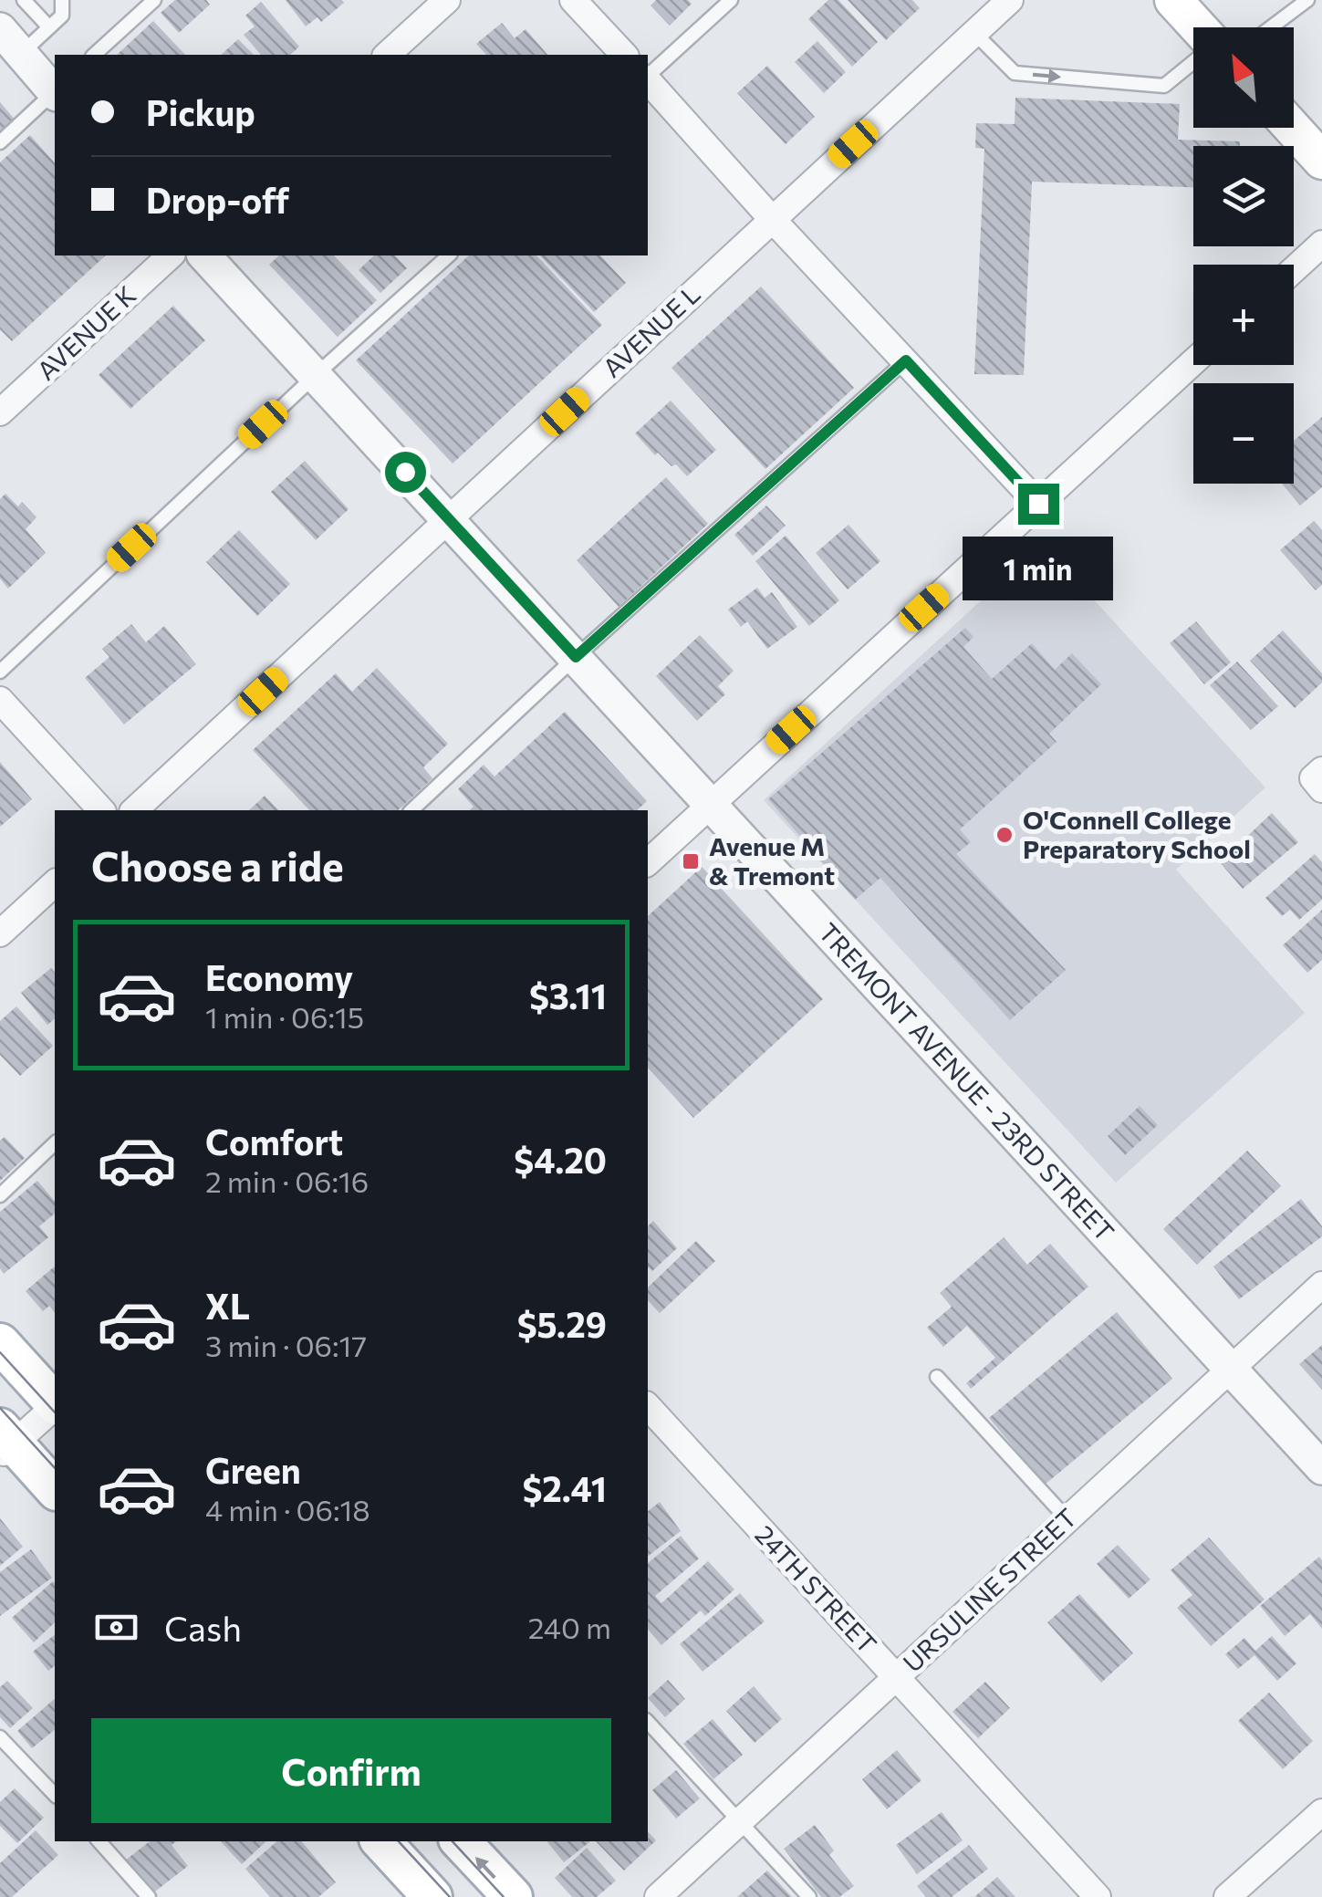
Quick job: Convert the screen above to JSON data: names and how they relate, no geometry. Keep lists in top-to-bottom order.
{
  "streets": {
    "street": [
      "AVENUE L",
      "AVENUE K",
      "TREMONT AVENUE - 23RD STREET",
      "24TH STREET",
      "URSULINE STREET"
    ]
  },
  "crossings": [
    ["AVENUE L", "TREMONT AVENUE - 23RD STREET"],
    ["TREMONT AVENUE - 23RD STREET", "URSULINE STREET"],
    ["24TH STREET", "URSULINE STREET"]
  ],
  "places": {
    "other": ["O'Connell College Preparatory School"],
    "transit": ["Avenue M & Tremont"]
  },
  "north": "top left",
  "page": {
    "map_buttons": ["+", "−"],
    "banner": ["Pickup", "Drop-off"],
    "bubble": "1 min",
    "heading": "Choose a ride",
    "list": [
      {
        "name": "Economy",
        "note": "1 min · 06:15",
        "value": "$3.11"
      },
      {
        "name": "Comfort",
        "note": "2 min · 06:16",
        "value": "$4.20"
      },
      {
        "name": "XL",
        "note": "3 min · 06:17",
        "value": "$5.29"
      },
      {
        "name": "Green",
        "note": "4 min · 06:18",
        "value": "$2.41"
      }
    ],
    "pay": ["Cash", "240 m"],
    "buttons": "Confirm"
  }
}
